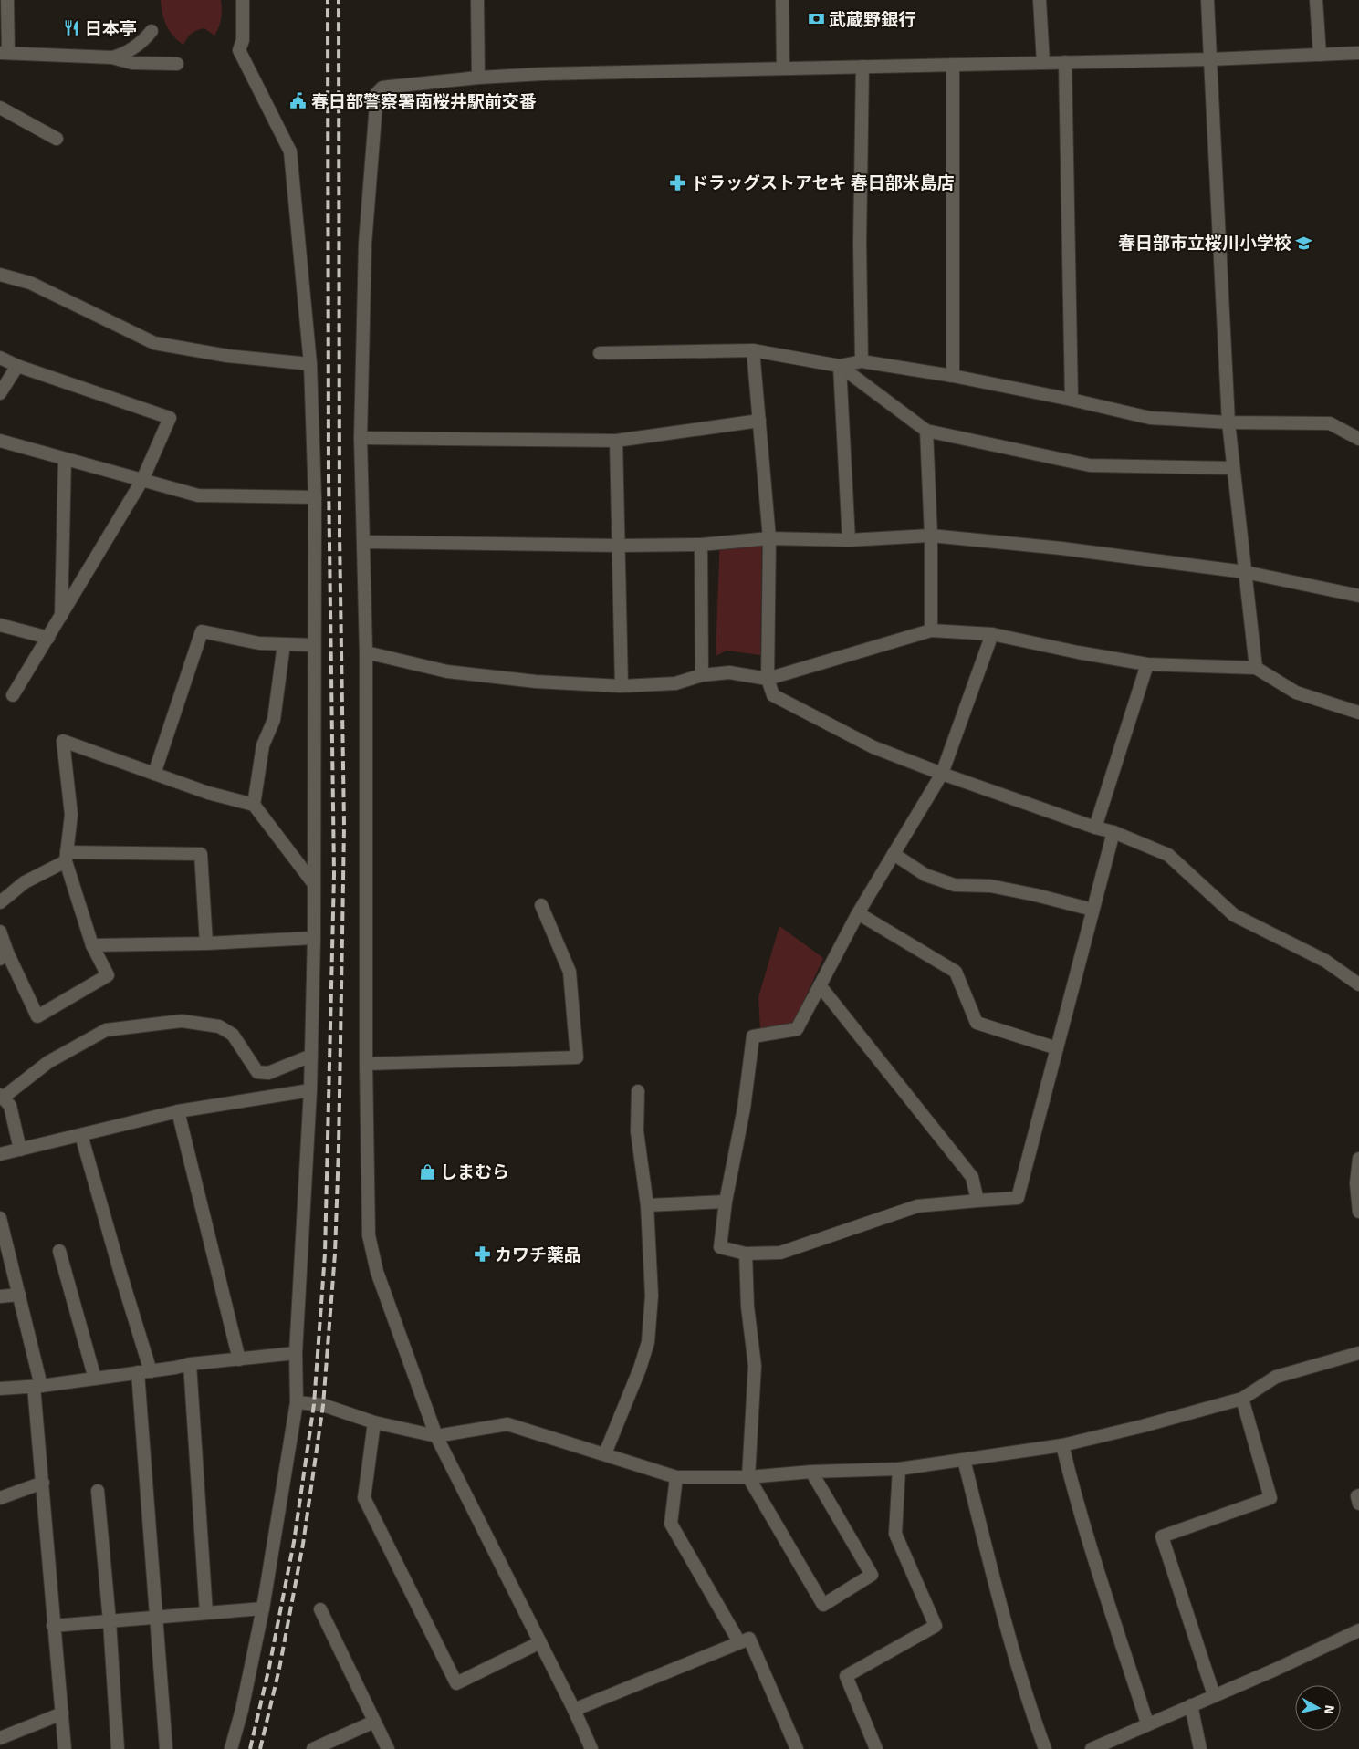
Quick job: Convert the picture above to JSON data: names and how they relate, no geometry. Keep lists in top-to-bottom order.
{
  "places": {
    "bank": ["武蔵野銀行"],
    "restaurant": ["日本亭"],
    "public building": ["春日部警察署南桜井駅前交番"],
    "pharmacy": ["ドラッグストアセキ 春日部米島店", "カワチ薬品"],
    "school or university": ["春日部市立桜川小学校"],
    "shop": ["しまむら"]
  },
  "north": "right"
}
